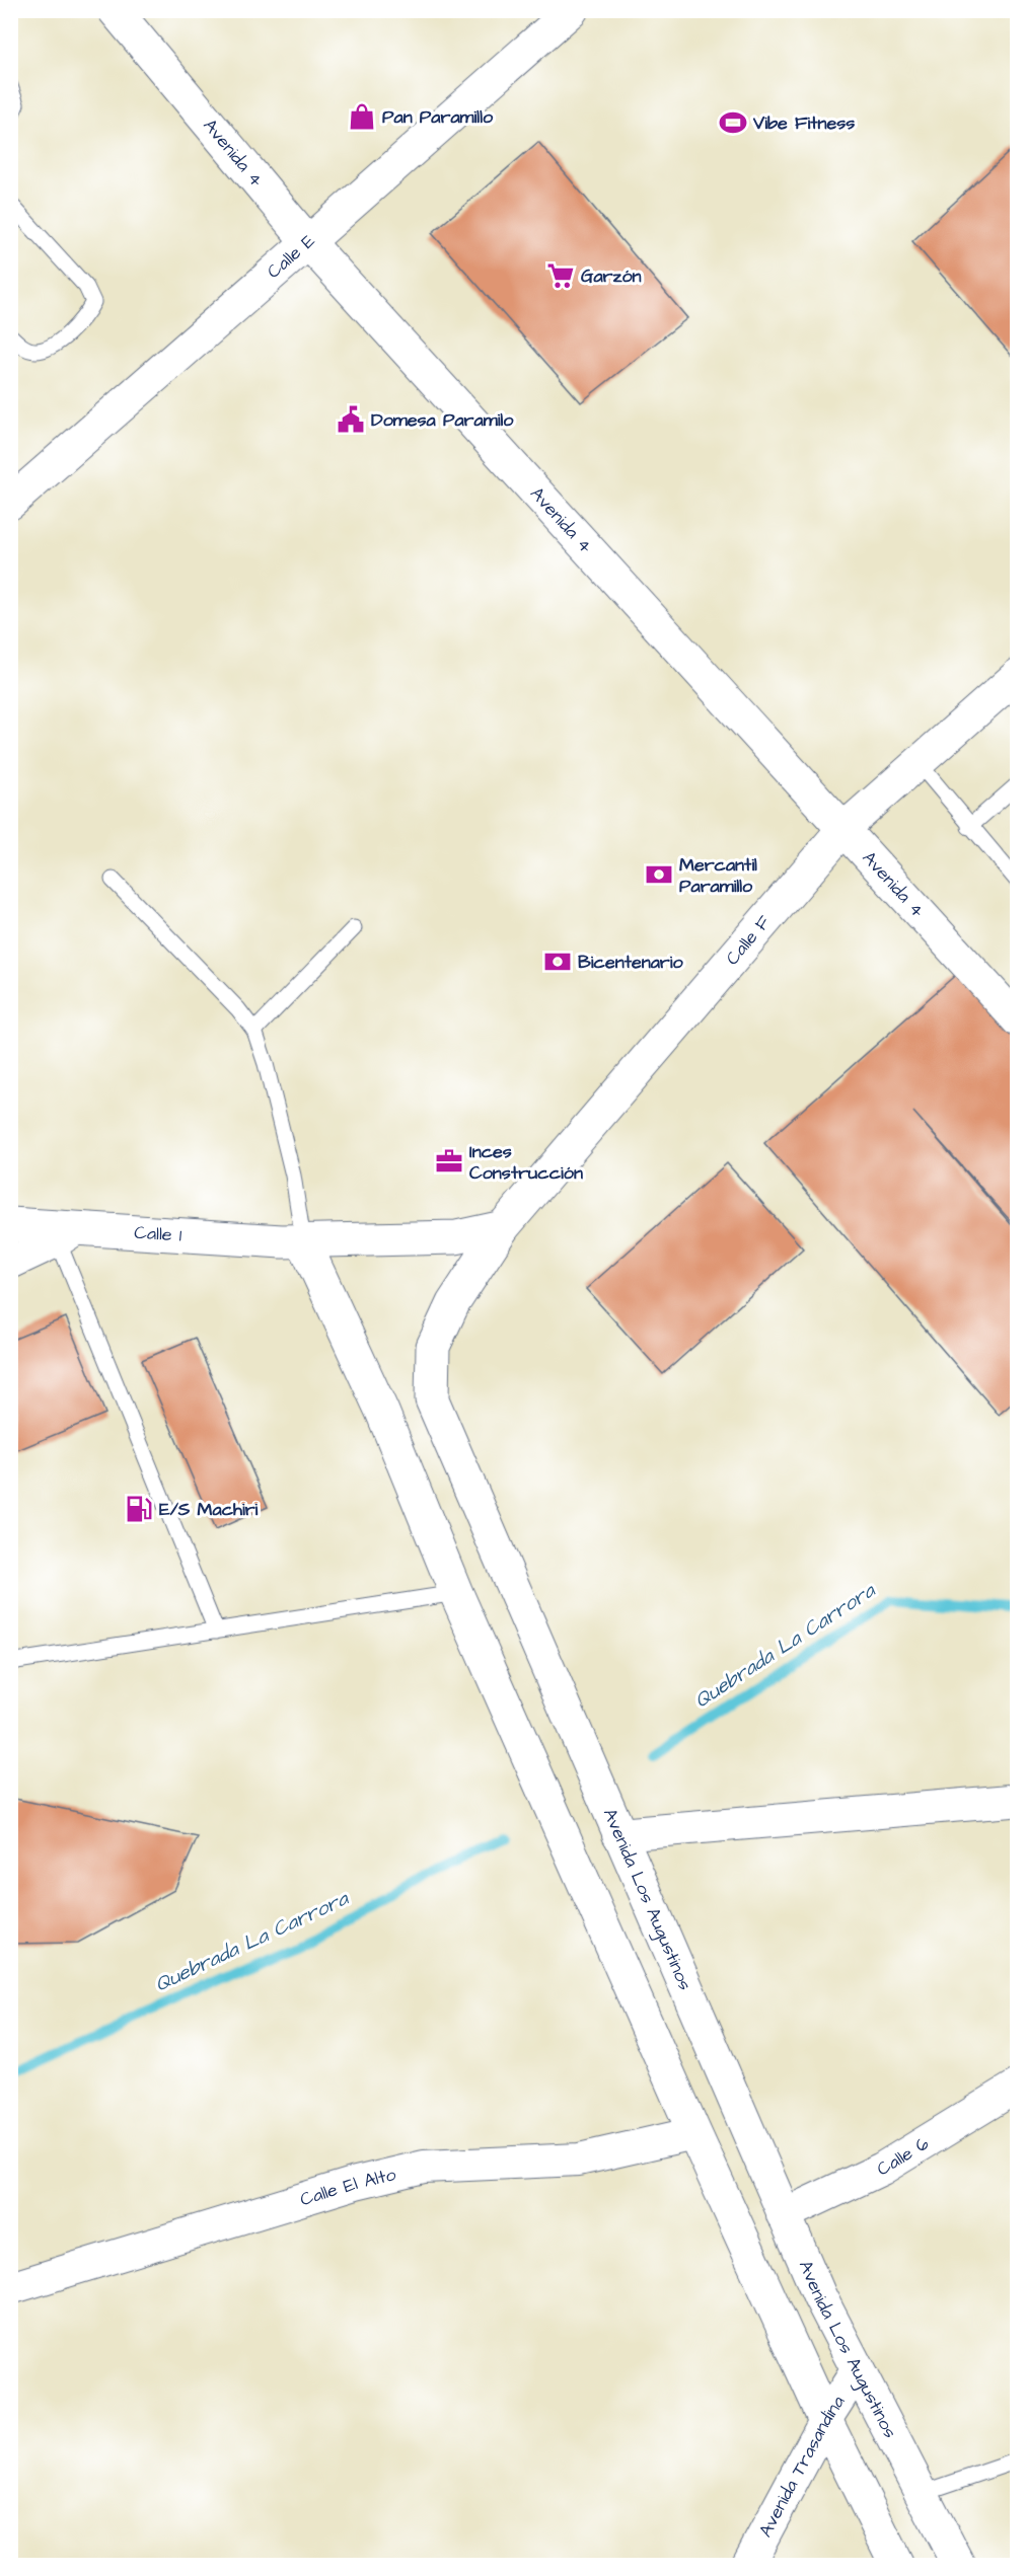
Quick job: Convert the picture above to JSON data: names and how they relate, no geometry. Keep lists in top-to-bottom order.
{
  "streets": {
    "main road": [
      "Avenida 4",
      "Calle E",
      "Calle F",
      "Calle 1",
      "Avenida Los Augustinos"
    ],
    "street": ["Calle 6", "Calle El Alto", "Avenida Trasandina"]
  },
  "crossings": [
    ["Avenida 4", "Calle E"],
    ["Avenida 4", "Calle F"],
    ["Calle F", "Calle 1"],
    ["Calle F", "Avenida Los Augustinos"],
    ["Calle 1", "Avenida Los Augustinos"],
    ["Avenida Los Augustinos", "Calle 6"],
    ["Avenida Los Augustinos", "Avenida Trasandina"]
  ],
  "water": ["Quebrada La Carrora"],
  "places": {
    "shop": ["Pan Paramillo"],
    "sports": ["Vibe Fitness"],
    "supermarket": ["Garzón"],
    "public building": ["Domesa Paramilo"],
    "bank": ["Mercantil Paramillo", "Bicentenario"],
    "office": ["Inces Construcción"],
    "fuel station": ["E/S Machiri"]
  }
}
